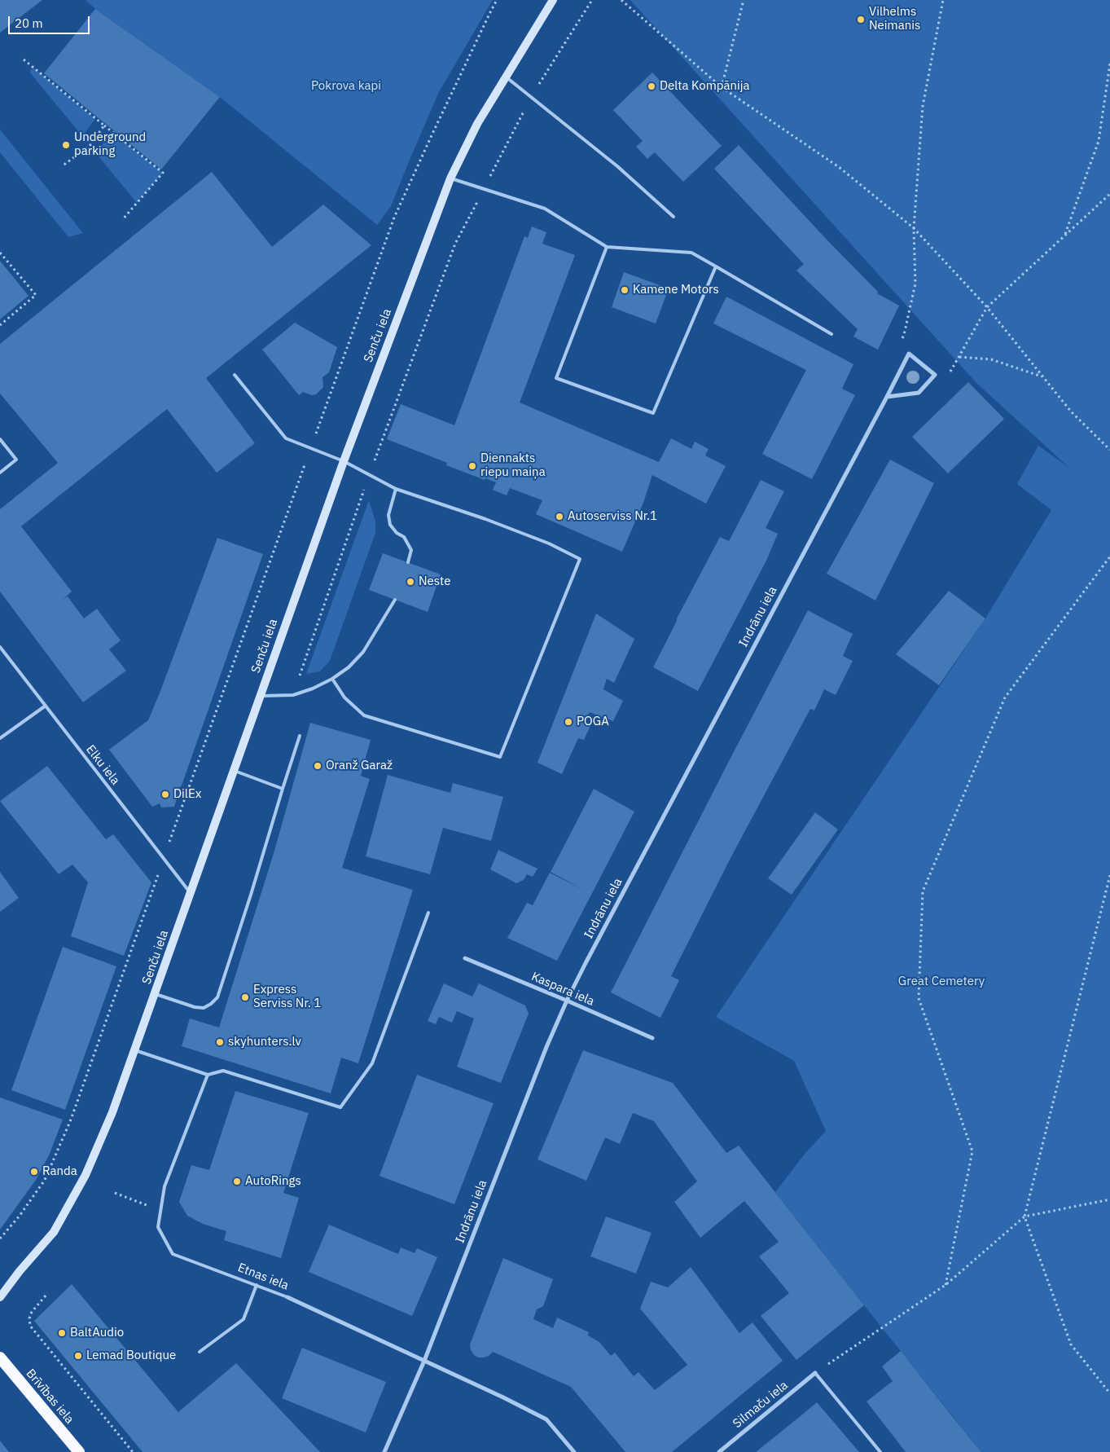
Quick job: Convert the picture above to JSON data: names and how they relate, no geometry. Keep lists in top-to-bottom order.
{
  "streets": {
    "highway": ["Brīvības iela"],
    "main road": ["Senču iela"],
    "street": [
      "Indrānu iela",
      "Kaspara iela",
      "Etnas iela",
      "Silmaču iela"
    ],
    "lane": ["Elku iela"]
  },
  "crossings": [
    ["Senču iela", "Elku iela"],
    ["Indrānu iela", "Kaspara iela"],
    ["Indrānu iela", "Etnas iela"]
  ],
  "parks": ["Pokrova kapi", "Great Cemetery"],
  "places": [
    "Vilhelms Neimanis",
    "Delta Kompānija",
    "Underground parking",
    "Kamene Motors",
    "Diennakts riepu maiņa",
    "Autoserviss Nr.1",
    "Neste",
    "POGA",
    "Oranž Garaž",
    "DilEx",
    "Express Serviss Nr. 1",
    "skyhunters.lv",
    "Randa",
    "AutoRings",
    "BaltAudio",
    "Lemad Boutique"
  ],
  "scale_bar": "20 m"
}
